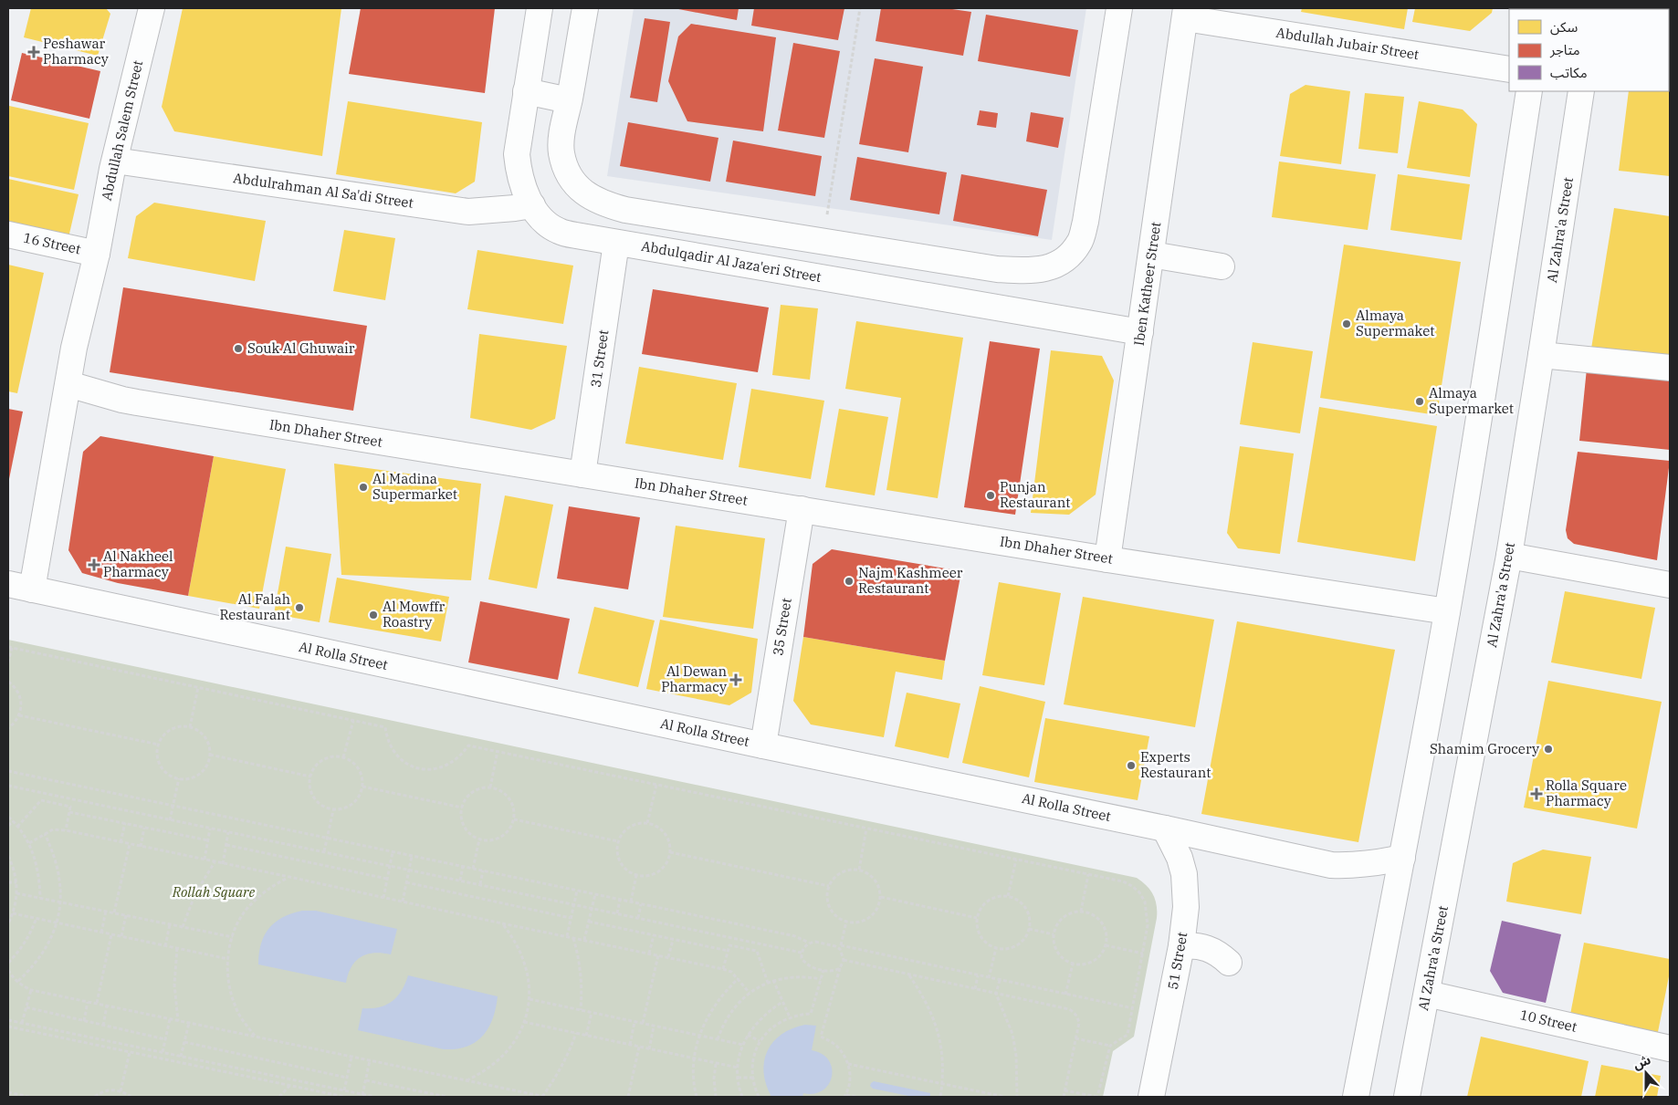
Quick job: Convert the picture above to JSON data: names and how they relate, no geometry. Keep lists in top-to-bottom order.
{
  "streets": {
    "street": [
      "Abdullah Jubair Street",
      "Abdullah Salem Street",
      "Abdulrahman Al Sa'di Street",
      "Al Zahra'a Street",
      "16 Street",
      "Abdulqadir Al Jaza'eri Street",
      "Iben Katheer Street",
      "31 Street",
      "Ibn Dhaher Street",
      "35 Street",
      "Al Rolla Street",
      "51 Street",
      "10 Street"
    ]
  },
  "crossings": [
    ["Abdullah Jubair Street", "Iben Katheer Street"],
    ["Abdullah Salem Street", "Abdulrahman Al Sa'di Street"],
    ["Abdullah Salem Street", "16 Street"],
    ["Abdulrahman Al Sa'di Street", "Abdulqadir Al Jaza'eri Street"],
    ["Al Zahra'a Street", "10 Street"],
    ["Abdulqadir Al Jaza'eri Street", "Iben Katheer Street"],
    ["Abdulqadir Al Jaza'eri Street", "31 Street"],
    ["Iben Katheer Street", "Ibn Dhaher Street"],
    ["31 Street", "Ibn Dhaher Street"],
    ["Ibn Dhaher Street", "35 Street"],
    ["35 Street", "Al Rolla Street"],
    ["Al Rolla Street", "51 Street"]
  ],
  "parks": ["Rollah Square"],
  "places": {
    "health": [
      "Peshawar Pharmacy",
      "Al Nakheel Pharmacy",
      "Al Dewan Pharmacy",
      "Rolla Square Pharmacy"
    ],
    "other": [
      "Almaya Supermaket",
      "Souk Al Ghuwair",
      "Almaya Supermarket",
      "Al Madina Supermarket",
      "Punjan Restaurant",
      "Najm Kashmeer Restaurant",
      "Al Falah Restaurant",
      "Al Mowffr Roastry",
      "Shamim Grocery",
      "Experts Restaurant"
    ]
  },
  "legend": ["سكن", "متاجر", "مكاتب"],
  "north": "top"
}
